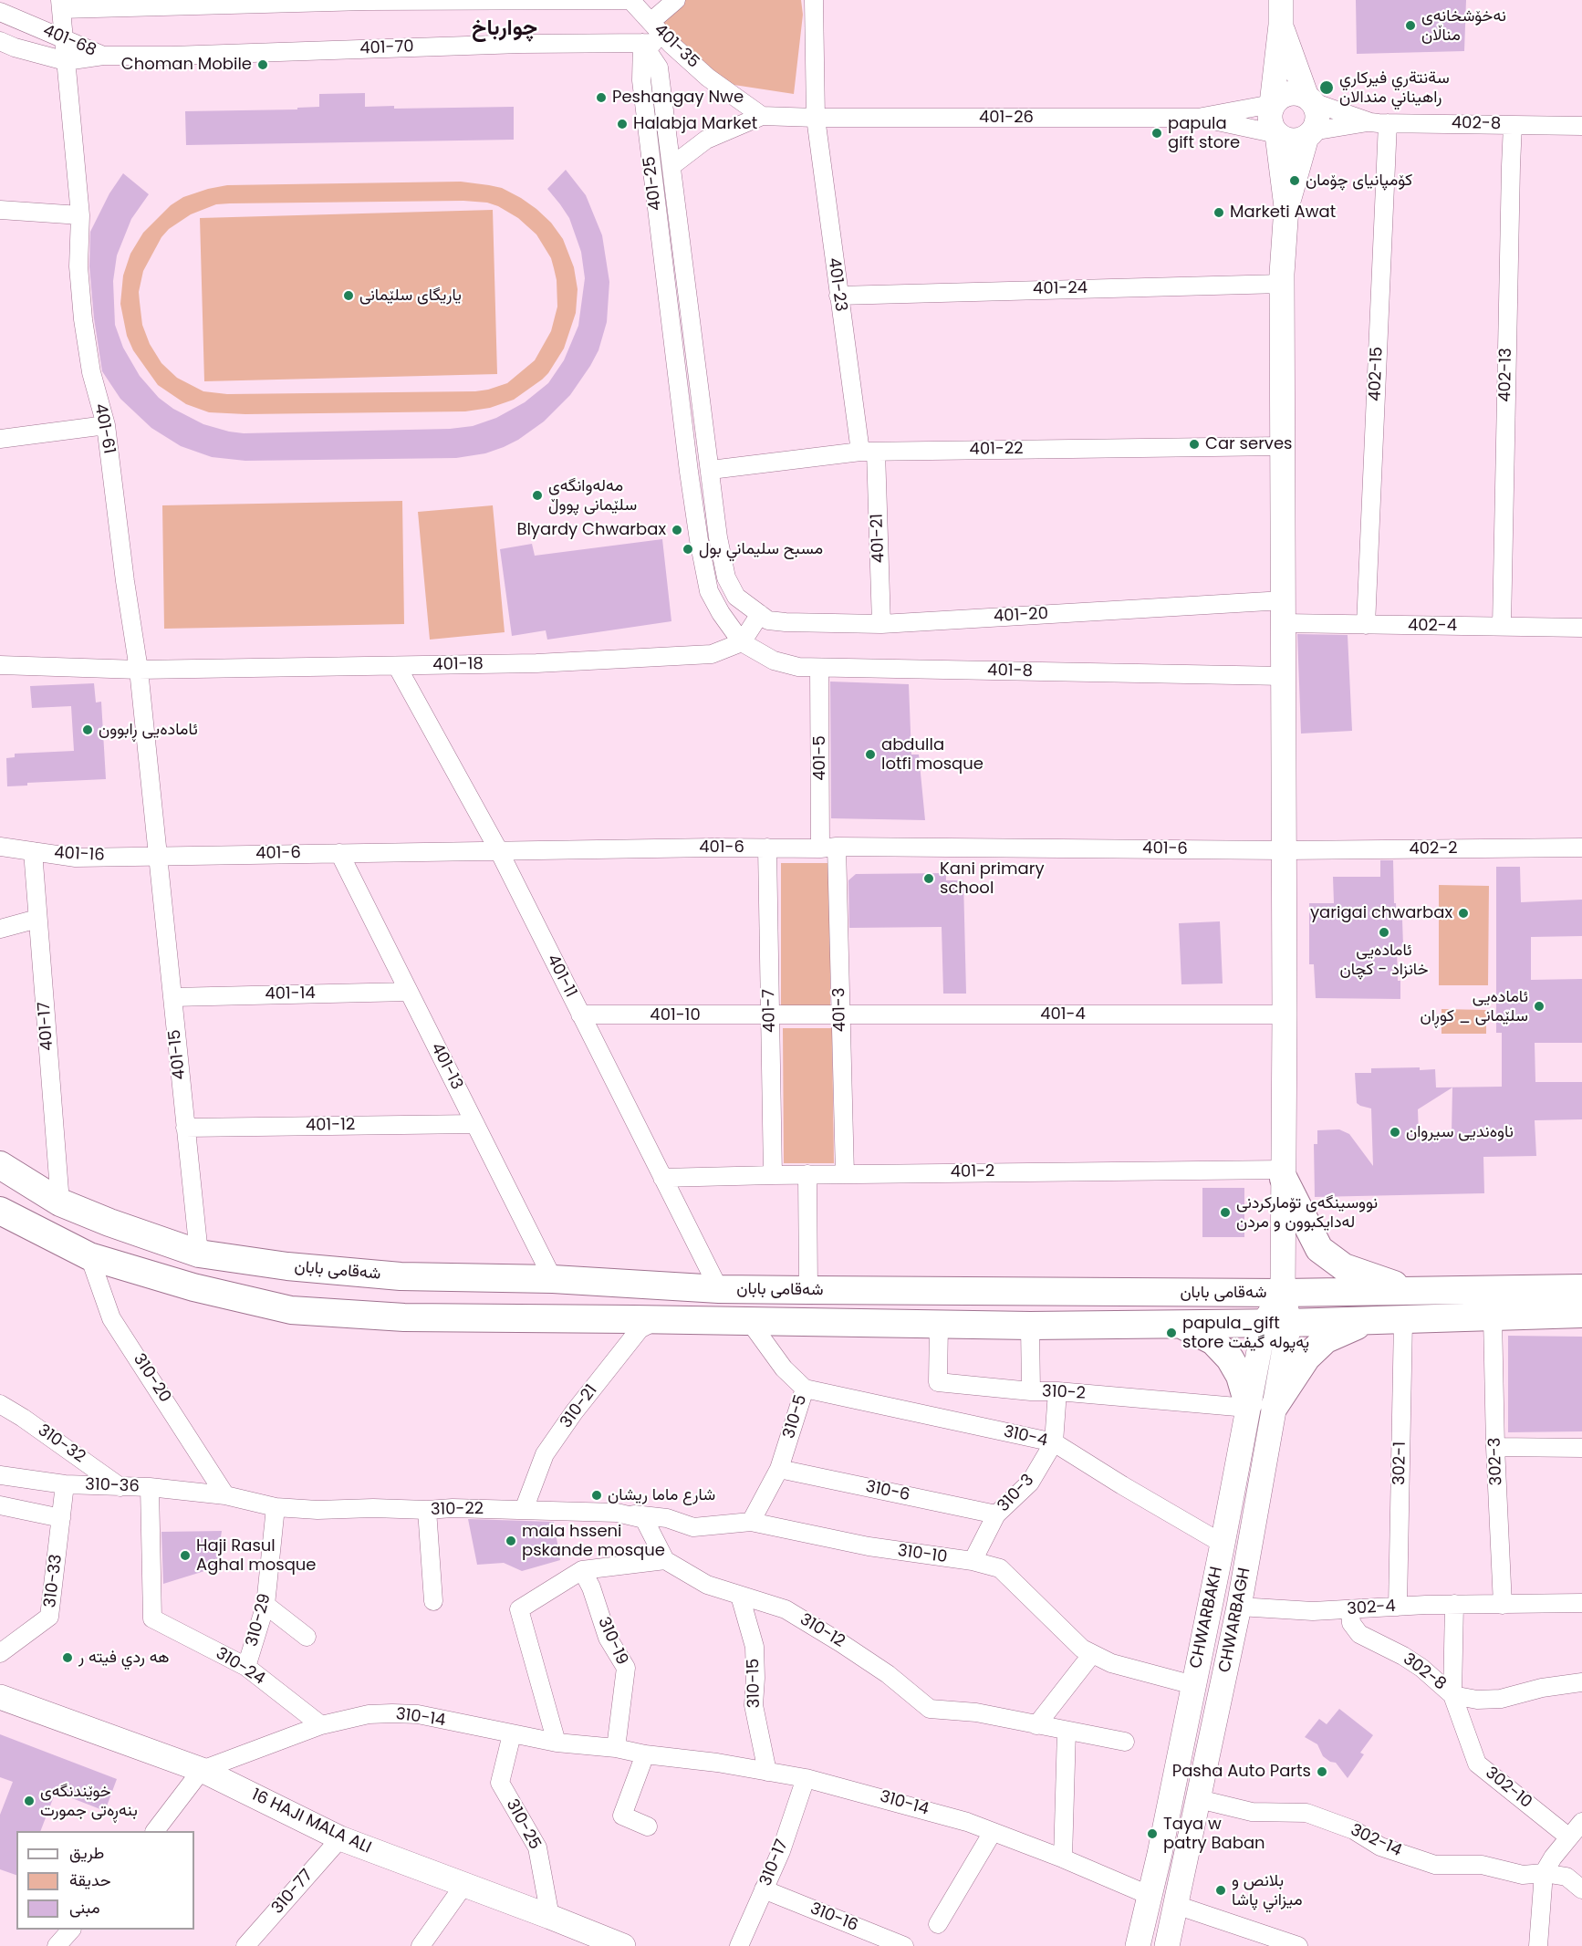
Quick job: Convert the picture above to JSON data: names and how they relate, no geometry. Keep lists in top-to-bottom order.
{
  "streets": {
    "main road": ["شەقامی بابان"],
    "street": [
      "401-68",
      "401-35",
      "401-70",
      "401-26",
      "402-8",
      "401-25",
      "401-23",
      "401-24",
      "402-15",
      "402-13",
      "401-61",
      "401-22",
      "401-21",
      "401-20",
      "402-4",
      "401-18",
      "401-8",
      "401-5",
      "401-6",
      "402-2",
      "401-16",
      "401-11",
      "401-14",
      "401-3",
      "401-7",
      "401-4",
      "401-10",
      "401-17",
      "401-15",
      "401-13",
      "401-12",
      "401-2",
      "310-20",
      "310-2",
      "310-21",
      "310-5",
      "310-4",
      "310-32",
      "302-3",
      "302-1",
      "310-36",
      "310-6",
      "310-3",
      "310-22",
      "310-10",
      "310-33",
      "302-4",
      "CHWARBAKH",
      "310-29",
      "CHWARBAGH",
      "310-12",
      "310-19",
      "310-24",
      "302-8",
      "310-15",
      "310-14",
      "302-10",
      "16 HAJI MALA ALI",
      "310-25",
      "302-14",
      "310-17",
      "310-77",
      "310-16"
    ]
  },
  "crossings": [
    ["401-68", "401-70"],
    ["401-68", "401-61"],
    ["401-35", "401-70"],
    ["401-70", "401-25"],
    ["401-26", "401-23"],
    ["402-8", "402-15"],
    ["402-8", "402-13"],
    ["401-25", "401-22"],
    ["401-25", "401-20"],
    ["401-25", "401-18"],
    ["401-25", "401-8"],
    ["401-23", "401-24"],
    ["401-23", "401-22"],
    ["401-23", "401-21"],
    ["402-15", "402-4"],
    ["402-13", "402-4"],
    ["401-61", "401-18"],
    ["401-61", "401-6"],
    ["401-61", "401-16"],
    ["401-61", "401-15"],
    ["401-22", "401-21"],
    ["401-21", "401-20"],
    ["401-20", "402-4"],
    ["401-18", "401-8"],
    ["401-18", "401-11"],
    ["401-8", "401-5"],
    ["401-5", "401-6"],
    ["401-5", "401-3"],
    ["401-6", "402-2"],
    ["401-6", "401-16"],
    ["401-6", "401-11"],
    ["401-6", "401-3"],
    ["401-6", "401-7"],
    ["401-6", "401-15"],
    ["401-6", "401-13"],
    ["401-16", "401-17"],
    ["401-16", "401-15"],
    ["401-11", "401-10"],
    ["401-11", "401-2"],
    ["401-11", "شەقامی بابان"],
    ["401-14", "401-15"],
    ["401-14", "401-13"],
    ["401-3", "401-4"],
    ["401-3", "401-2"],
    ["401-7", "401-4"],
    ["401-7", "401-10"],
    ["401-7", "401-2"],
    ["401-4", "401-10"],
    ["401-17", "شەقامی بابان"],
    ["401-15", "401-12"],
    ["401-15", "شەقامی بابان"],
    ["401-13", "401-12"],
    ["401-13", "شەقامی بابان"],
    ["شەقامی بابان", "310-20"],
    ["شەقامی بابان", "310-2"],
    ["شەقامی بابان", "310-21"],
    ["شەقامی بابان", "310-5"],
    ["شەقامی بابان", "302-3"],
    ["شەقامی بابان", "302-1"],
    ["شەقامی بابان", "CHWARBAKH"],
    ["310-20", "310-36"],
    ["310-20", "310-22"],
    ["310-2", "310-3"],
    ["310-2", "CHWARBAKH"],
    ["310-2", "CHWARBAGH"],
    ["310-21", "310-22"],
    ["310-5", "310-4"],
    ["310-5", "310-6"],
    ["310-5", "310-10"],
    ["310-4", "310-3"],
    ["310-4", "CHWARBAKH"],
    ["310-32", "310-36"],
    ["302-3", "302-4"],
    ["302-1", "302-4"],
    ["310-36", "310-22"],
    ["310-36", "310-33"],
    ["310-36", "310-24"],
    ["310-6", "310-3"],
    ["310-3", "310-10"],
    ["310-22", "310-10"],
    ["310-22", "310-29"],
    ["310-22", "310-12"],
    ["310-10", "CHWARBAKH"],
    ["302-4", "CHWARBAGH"],
    ["302-4", "302-8"],
    ["CHWARBAKH", "CHWARBAGH"],
    ["CHWARBAKH", "310-14"],
    ["310-29", "310-24"],
    ["CHWARBAGH", "302-14"],
    ["310-12", "310-15"],
    ["310-19", "310-14"],
    ["310-24", "310-14"],
    ["302-8", "302-10"],
    ["310-15", "310-14"],
    ["310-14", "16 HAJI MALA ALI"],
    ["310-14", "310-25"],
    ["310-14", "310-17"],
    ["16 HAJI MALA ALI", "310-25"],
    ["16 HAJI MALA ALI", "310-77"],
    ["310-17", "310-16"]
  ],
  "districts": ["چوارباخ"],
  "places": [
    "نەخۆشخانەی مناڵان",
    "Choman Mobile",
    "سةنتةري فيركاري راهيناني مندالان",
    "Peshangay Nwe",
    "Halabja Market",
    "papula gift store",
    "کۆمپانیای چۆمان",
    "Marketi Awat",
    "یاریگای سلێمانی",
    "Car serves",
    "مەلەوانگەی سلێمانی پووڵ",
    "Blyardy Chwarbax",
    "مسبح سلیماني بول",
    "ئامادەیی ڕابوون",
    "abdulla lotfi mosque",
    "Kani primary school",
    "yarigai chwarbax",
    "ئامادەیی خانزاد - کچان",
    "ئامادەیی سلێمانی _ کوڕان",
    "ناوەندیی سیروان",
    "نووسینگەی تۆمارکردنی لەدایکبوون و مردن",
    "papula_gift store پەپولە گیفت",
    "شارع ماما ريشان",
    "mala hsseni pskande mosque",
    "Haji Rasul Aghal mosque",
    "هه ردي فيته ر",
    "Pasha Auto Parts",
    "خوێندنگەی بنەڕەتی جمورت",
    "Taya w patry Baban",
    "بلانص و ميزاني پاشا"
  ],
  "legend": ["طريق", "حديقة", "مبنى"]
}
